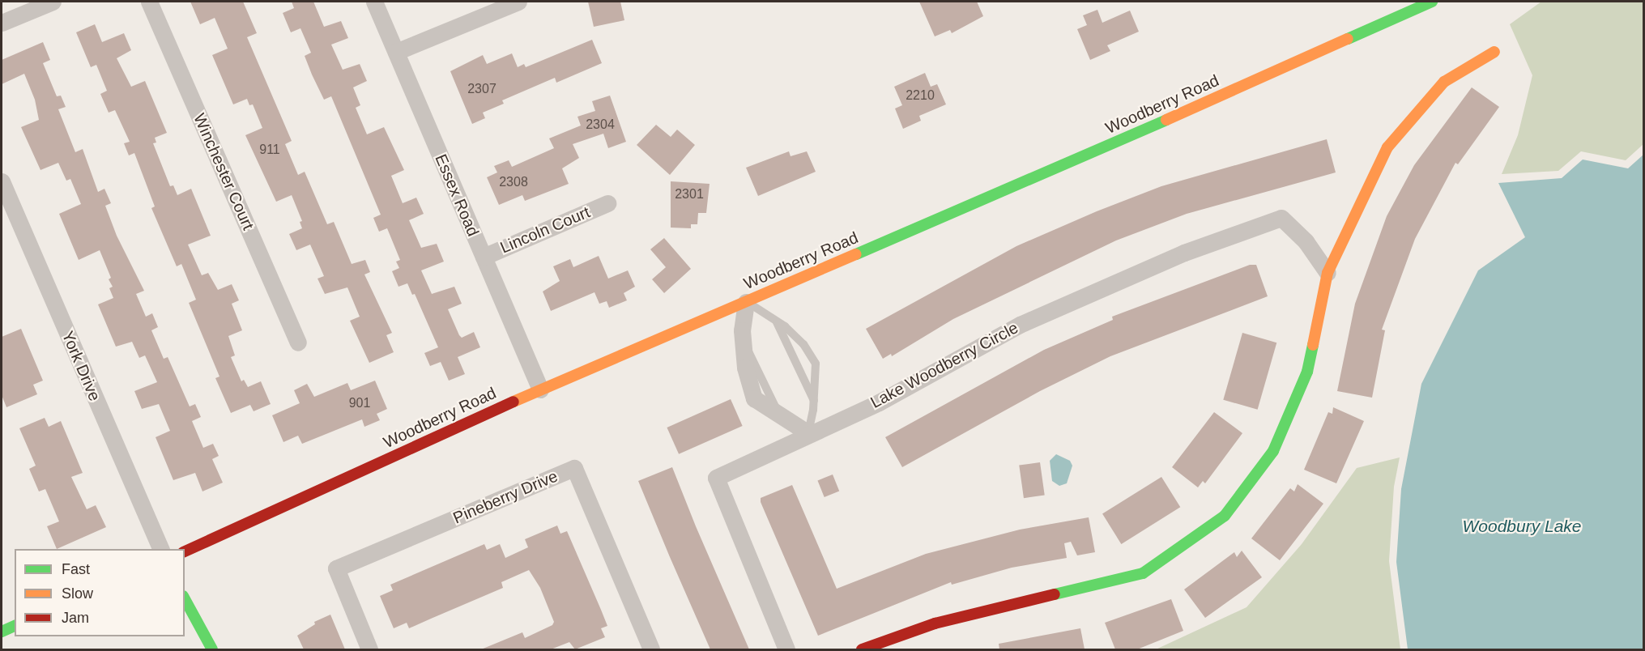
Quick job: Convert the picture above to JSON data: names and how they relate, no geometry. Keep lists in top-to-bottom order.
{
  "streets": {
    "street": [
      "Woodberry Road",
      "Winchester Court",
      "Essex Road",
      "Lincoln Court",
      "Lake Woodberry Circle",
      "York Drive",
      "Pineberry Drive"
    ]
  },
  "crossings": [
    ["Woodberry Road", "Essex Road"],
    ["Essex Road", "Lincoln Court"]
  ],
  "water": ["Woodbury Lake"],
  "house_numbers": [
    "2307",
    "2210",
    "2304",
    "911",
    "2308",
    "2301",
    "901"
  ],
  "legend": ["Fast", "Slow", "Jam"]
}
